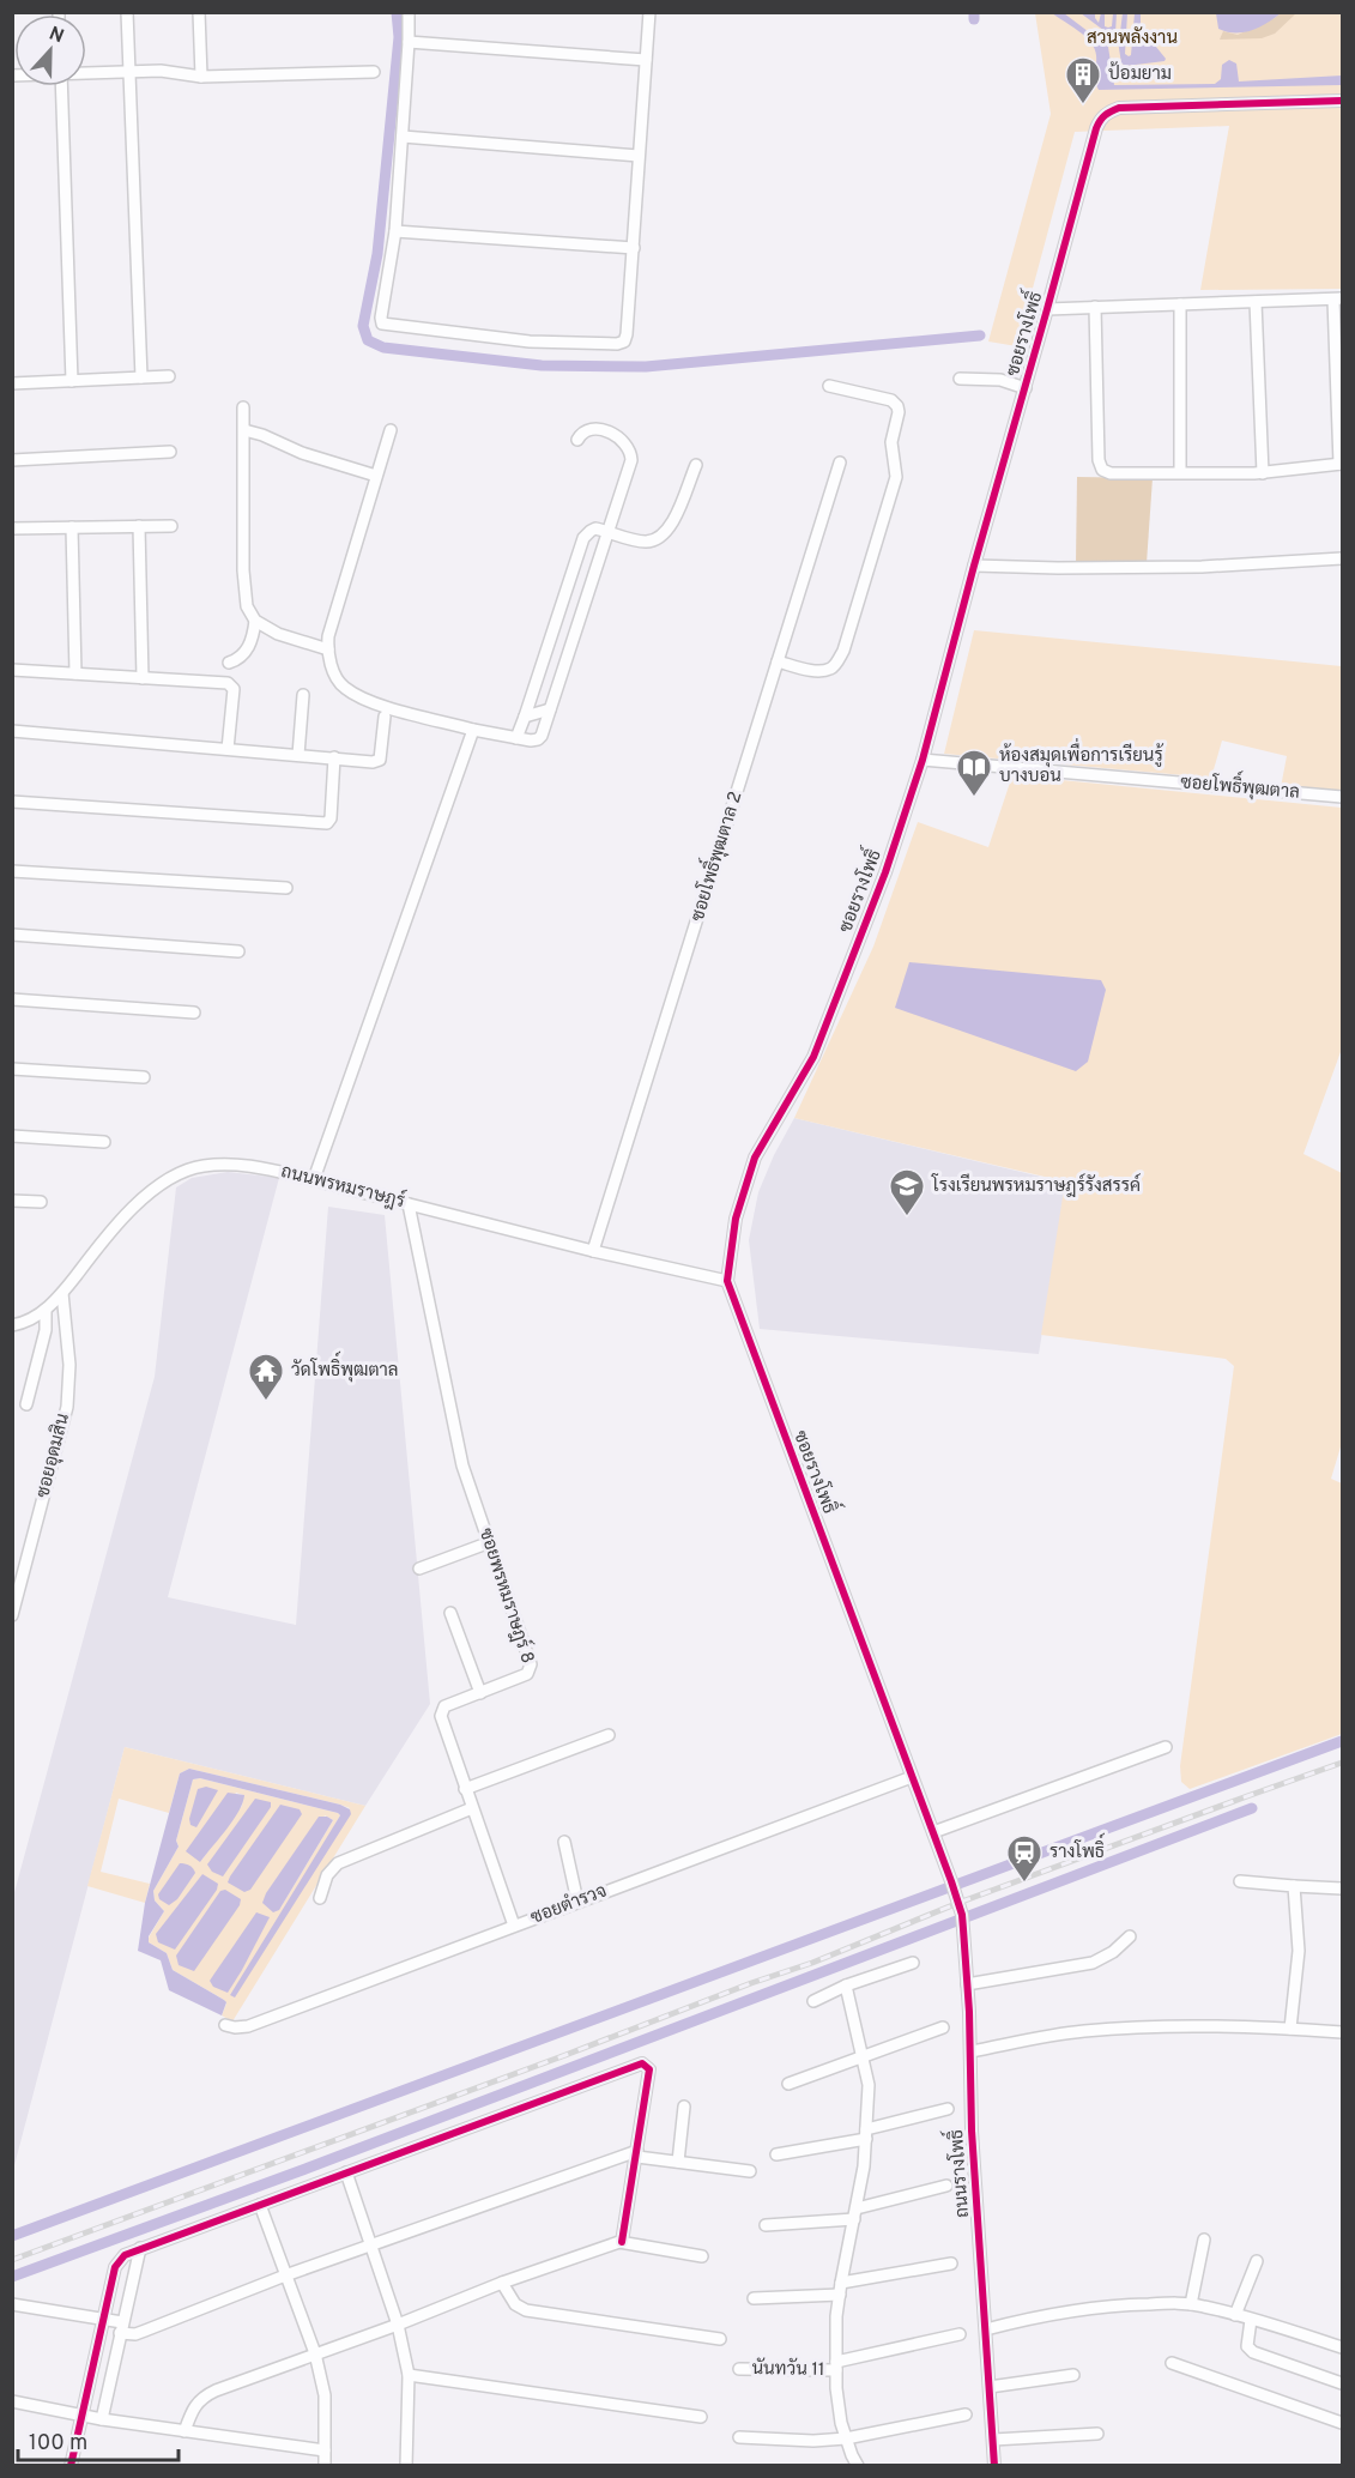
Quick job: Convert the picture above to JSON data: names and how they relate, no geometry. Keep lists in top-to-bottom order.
{
  "streets": {
    "street": [
      "ซอยรางโพธิ์",
      "ซอยโพธิ์พุฒตาล",
      "ซอยโพธิ์พุฒตาล 2",
      "ถนนพรหมราษฎร์",
      "ซอยอุดมสิน",
      "ซอยพรหมราษฎร์ 8",
      "ซอยตำรวจ",
      "ถนนรางโพธิ์",
      "นันทวัน 11"
    ]
  },
  "crossings": [
    ["ซอยรางโพธิ์", "ซอยโพธิ์พุฒตาล"],
    ["ซอยรางโพธิ์", "ถนนพรหมราษฎร์"],
    ["ซอยรางโพธิ์", "ซอยตำรวจ"],
    ["ซอยรางโพธิ์", "ถนนรางโพธิ์"],
    ["ซอยโพธิ์พุฒตาล 2", "ถนนพรหมราษฎร์"],
    ["ถนนพรหมราษฎร์", "ซอยอุดมสิน"],
    ["ถนนพรหมราษฎร์", "ซอยพรหมราษฎร์ 8"],
    ["ซอยพรหมราษฎร์ 8", "ซอยตำรวจ"]
  ],
  "parks": ["สวนพลังงาน"],
  "places": {
    "building": ["ป้อมยาม"],
    "library": ["ห้องสมุดเพื่อการเรียนรู้ บางบอน"],
    "school or university": ["โรงเรียนพรหมราษฎร์รังสรรค์"],
    "temple": ["วัดโพธิ์พุฒตาล"],
    "station": ["รางโพธิ์"]
  },
  "scale_bar": "100 m",
  "north": "top"
}
